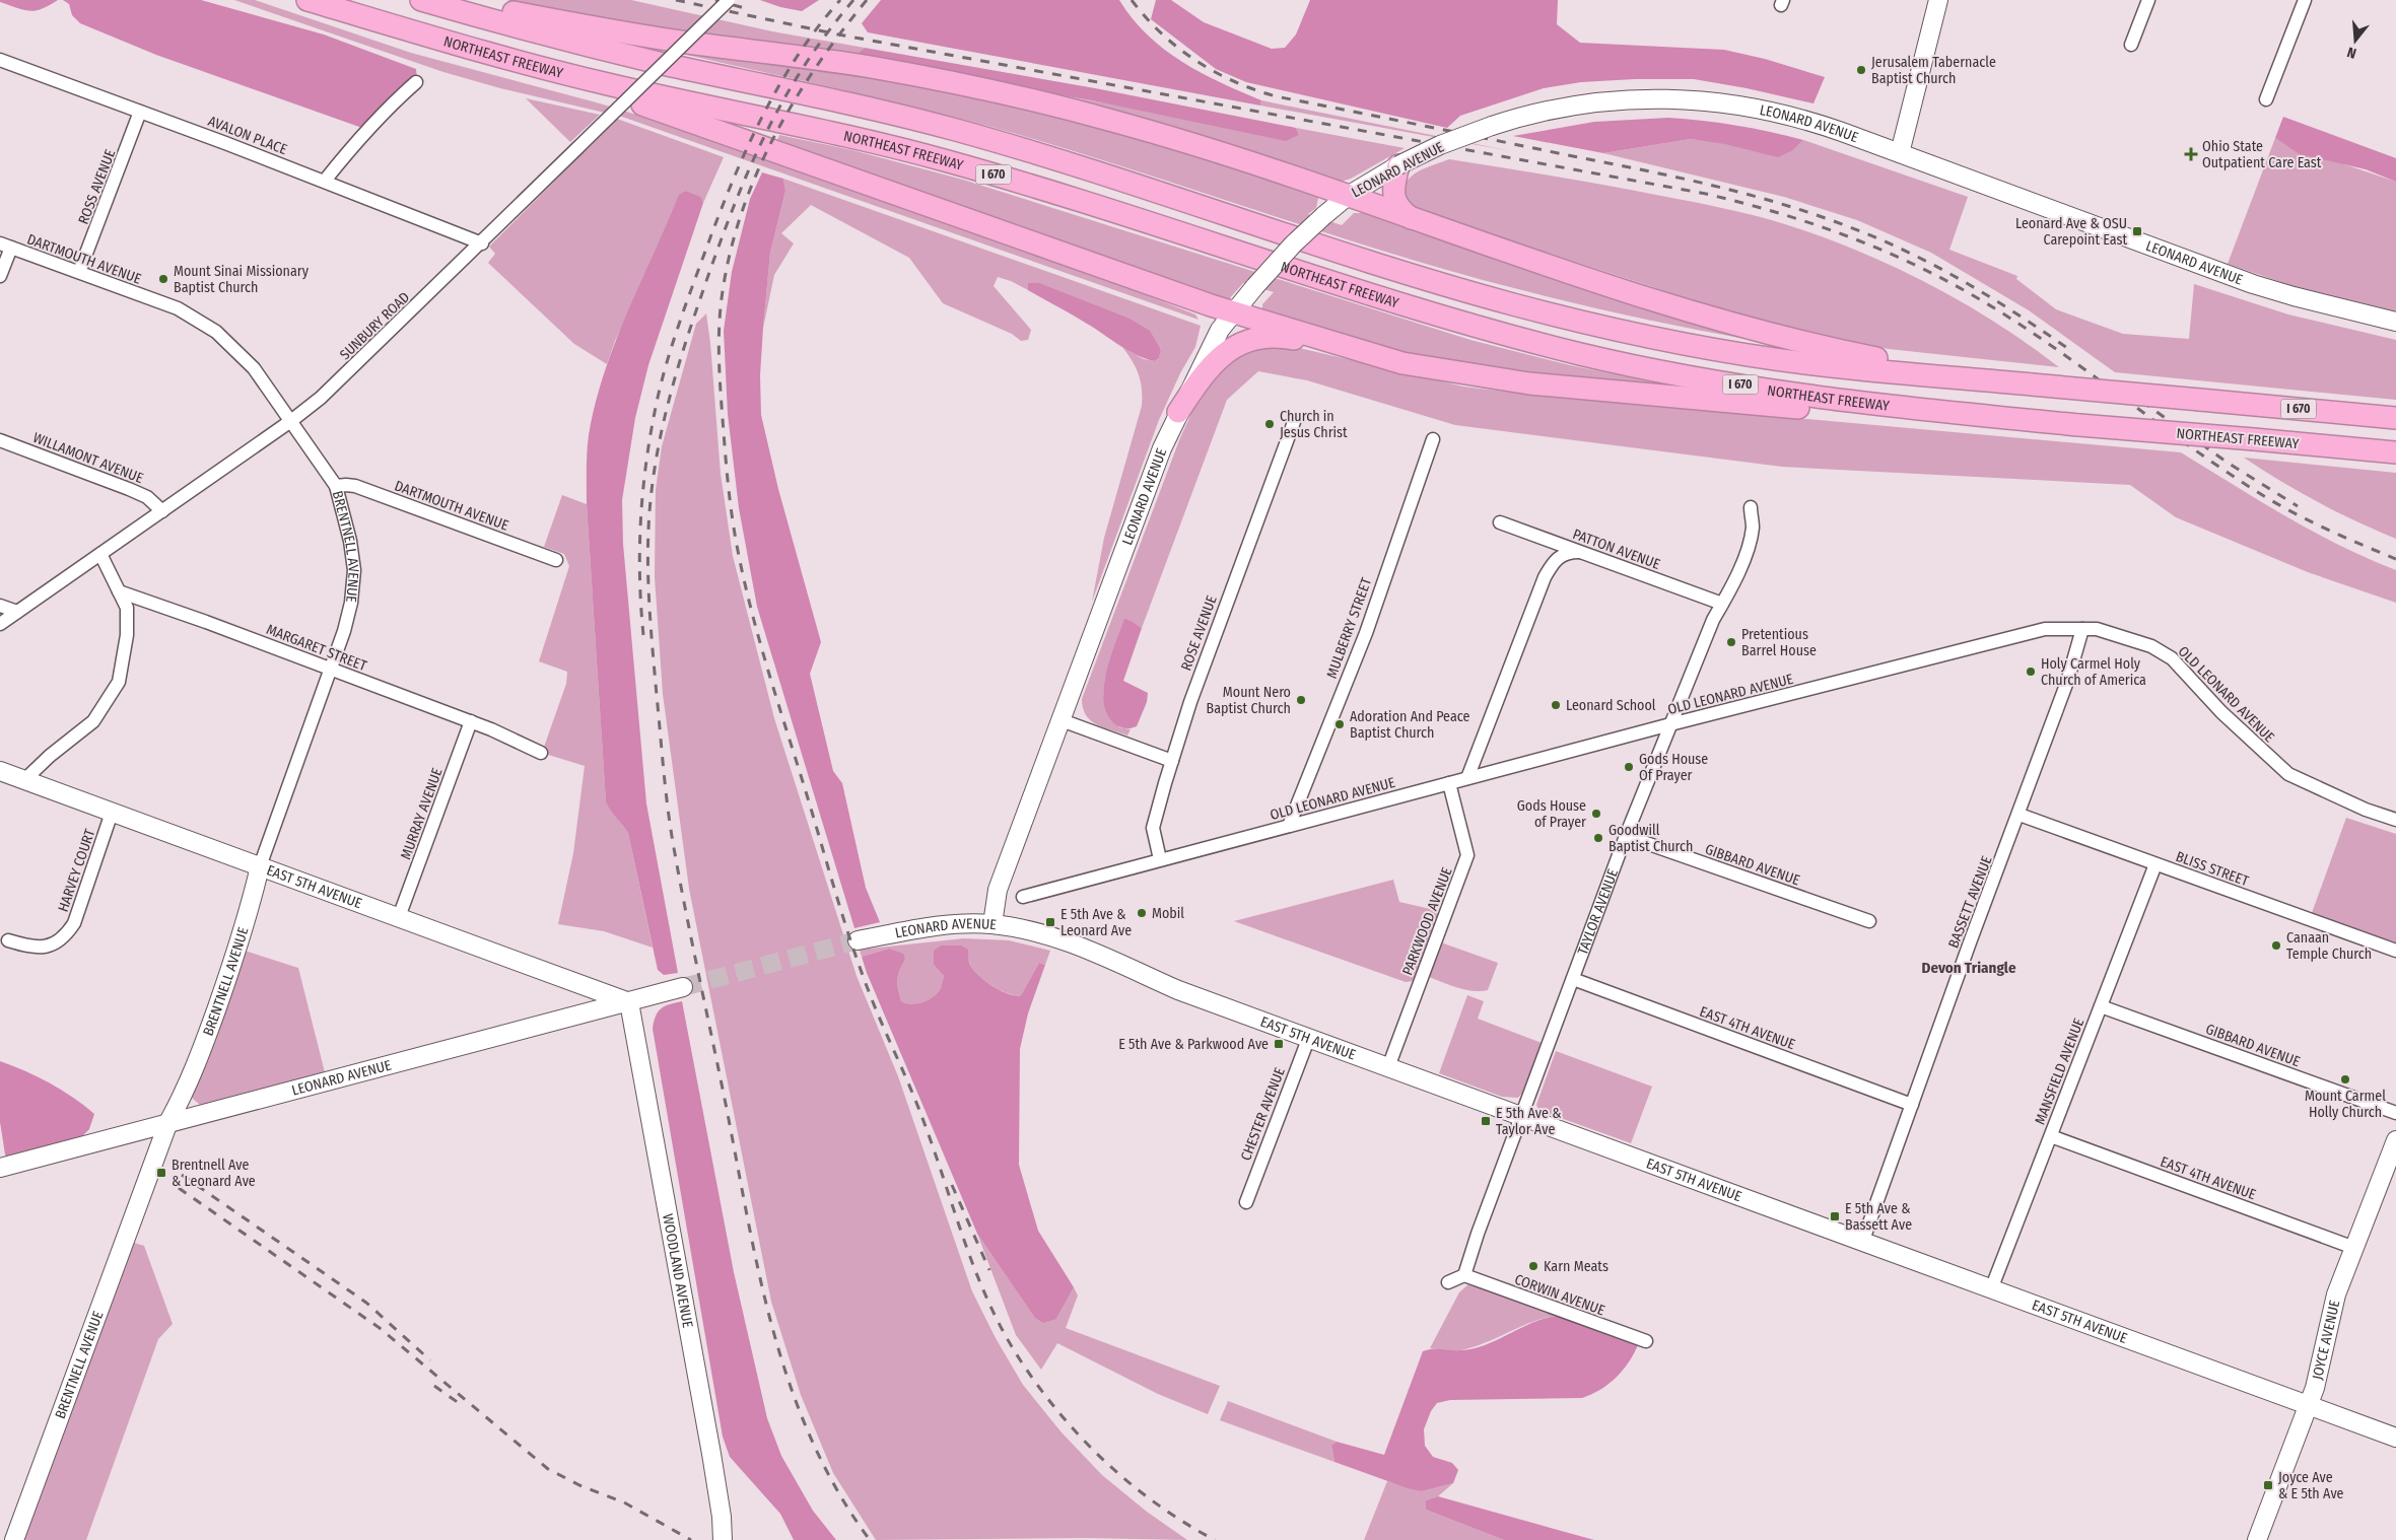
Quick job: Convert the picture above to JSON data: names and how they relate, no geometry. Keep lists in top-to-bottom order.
{
  "streets": {
    "highway": ["NORTHEAST FREEWAY", "I 670"],
    "main road": [
      "LEONARD AVENUE",
      "BRENTNELL AVENUE",
      "EAST 5TH AVENUE",
      "WOODLAND AVENUE",
      "JOYCE AVENUE"
    ],
    "street": [
      "AVALON PLACE",
      "ROSS AVENUE",
      "DARTMOUTH AVENUE",
      "SUNBURY ROAD",
      "WILLAMONT AVENUE",
      "PATTON AVENUE",
      "MULBERRY STREET",
      "ROSE AVENUE",
      "MARGARET STREET",
      "OLD LEONARD AVENUE",
      "MURRAY AVENUE",
      "GIBBARD AVENUE",
      "BLISS STREET",
      "HARVEY COURT",
      "BASSETT AVENUE",
      "TAYLOR AVENUE",
      "PARKWOOD AVENUE",
      "EAST 4TH AVENUE",
      "MANSFIELD AVENUE",
      "CHESTER AVENUE",
      "CORWIN AVENUE"
    ]
  },
  "crossings": [
    ["LEONARD AVENUE", "BRENTNELL AVENUE"],
    ["LEONARD AVENUE", "EAST 5TH AVENUE"],
    ["LEONARD AVENUE", "WOODLAND AVENUE"],
    ["AVALON PLACE", "ROSS AVENUE"],
    ["AVALON PLACE", "SUNBURY ROAD"],
    ["ROSS AVENUE", "DARTMOUTH AVENUE"],
    ["DARTMOUTH AVENUE", "SUNBURY ROAD"],
    ["DARTMOUTH AVENUE", "BRENTNELL AVENUE"],
    ["SUNBURY ROAD", "WILLAMONT AVENUE"],
    ["SUNBURY ROAD", "BRENTNELL AVENUE"],
    ["BRENTNELL AVENUE", "MARGARET STREET"],
    ["BRENTNELL AVENUE", "EAST 5TH AVENUE"],
    ["PATTON AVENUE", "TAYLOR AVENUE"],
    ["MULBERRY STREET", "OLD LEONARD AVENUE"],
    ["ROSE AVENUE", "OLD LEONARD AVENUE"],
    ["MARGARET STREET", "MURRAY AVENUE"],
    ["OLD LEONARD AVENUE", "BASSETT AVENUE"],
    ["OLD LEONARD AVENUE", "TAYLOR AVENUE"],
    ["OLD LEONARD AVENUE", "PARKWOOD AVENUE"],
    ["MURRAY AVENUE", "EAST 5TH AVENUE"],
    ["GIBBARD AVENUE", "TAYLOR AVENUE"],
    ["GIBBARD AVENUE", "MANSFIELD AVENUE"],
    ["BLISS STREET", "BASSETT AVENUE"],
    ["BLISS STREET", "MANSFIELD AVENUE"],
    ["HARVEY COURT", "EAST 5TH AVENUE"],
    ["EAST 5TH AVENUE", "BASSETT AVENUE"],
    ["EAST 5TH AVENUE", "TAYLOR AVENUE"],
    ["EAST 5TH AVENUE", "PARKWOOD AVENUE"],
    ["EAST 5TH AVENUE", "MANSFIELD AVENUE"],
    ["EAST 5TH AVENUE", "CHESTER AVENUE"],
    ["EAST 5TH AVENUE", "WOODLAND AVENUE"],
    ["EAST 5TH AVENUE", "JOYCE AVENUE"],
    ["BASSETT AVENUE", "EAST 4TH AVENUE"],
    ["TAYLOR AVENUE", "EAST 4TH AVENUE"],
    ["TAYLOR AVENUE", "CORWIN AVENUE"],
    ["EAST 4TH AVENUE", "MANSFIELD AVENUE"],
    ["EAST 4TH AVENUE", "JOYCE AVENUE"]
  ],
  "districts": ["Devon Triangle"],
  "places": {
    "other": [
      "Jerusalem Tabernacle Baptist Church",
      "Mount Sinai Missionary Baptist Church",
      "Church in Jesus Christ",
      "Pretentious Barrel House",
      "Holy Carmel Holy Church of America",
      "Mount Nero Baptist Church",
      "Leonard School",
      "Adoration And Peace Baptist Church",
      "Gods House Of Prayer",
      "Gods House of Prayer",
      "Goodwill Baptist Church",
      "Mobil",
      "Canaan Temple Church",
      "Mount Carmel Holly Church",
      "Karn Meats"
    ],
    "health": ["Ohio State Outpatient Care East"],
    "transit": [
      "Leonard Ave & OSU Carepoint East",
      "E 5th Ave & Leonard Ave",
      "E 5th Ave & Parkwood Ave",
      "E 5th Ave & Taylor Ave",
      "Brentnell Ave & Leonard Ave",
      "E 5th Ave & Bassett Ave",
      "Joyce Ave & E 5th Ave"
    ]
  },
  "north": "bottom"
}
